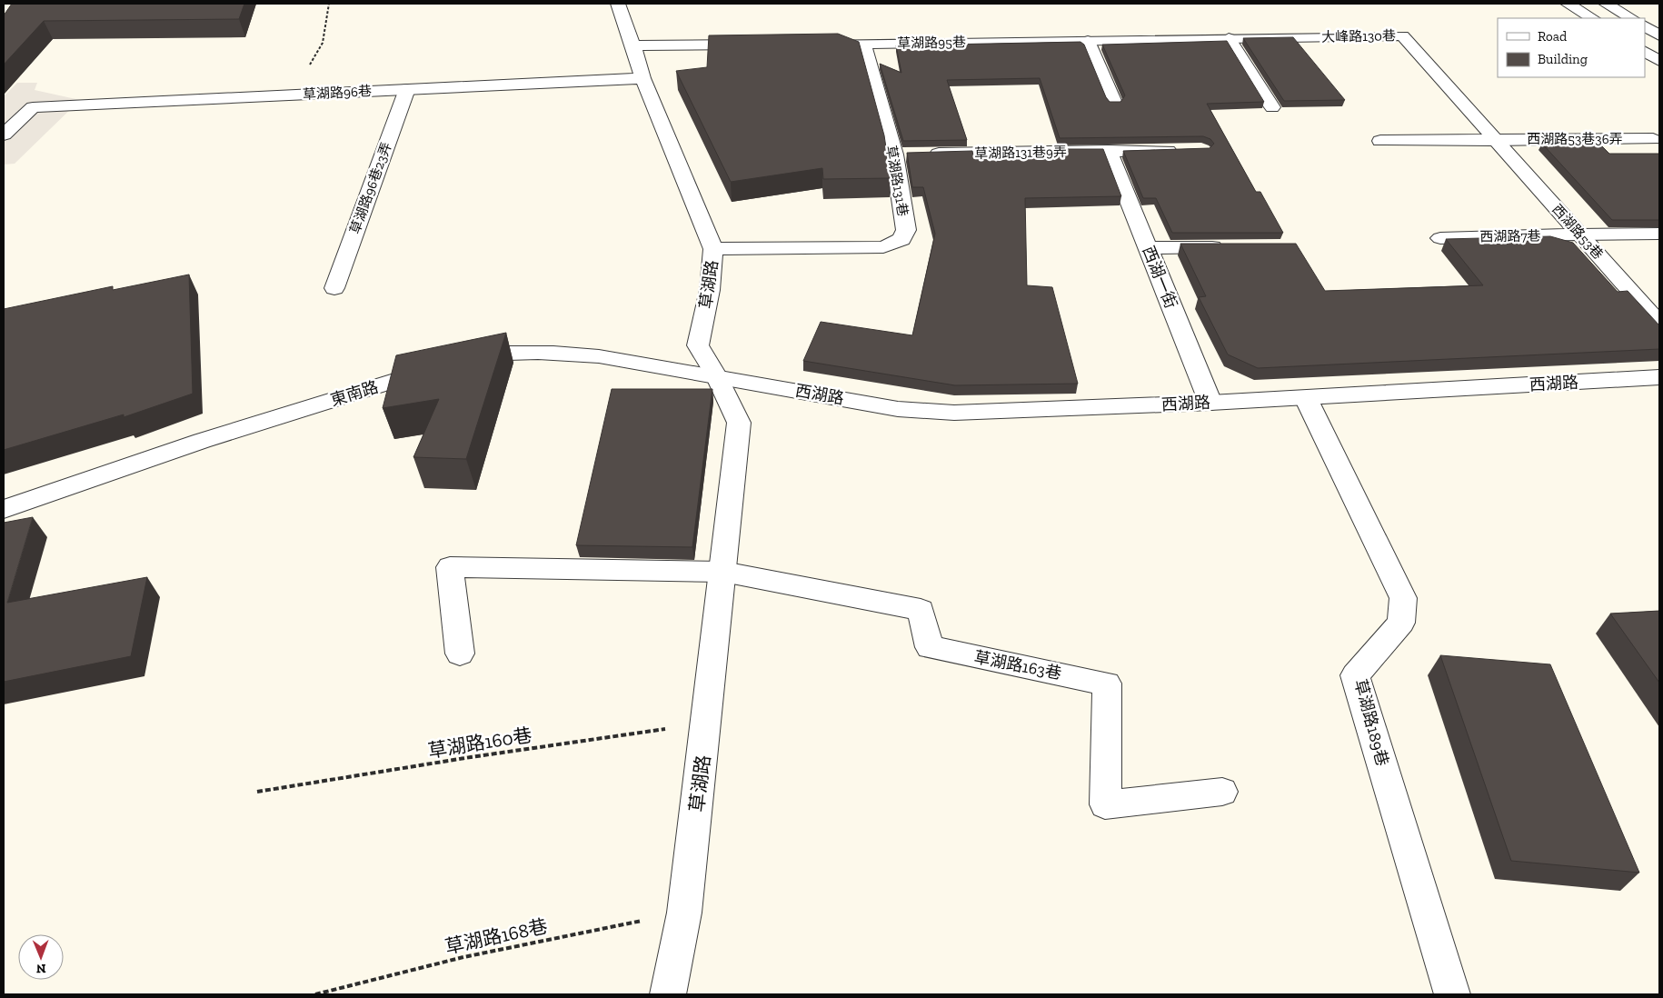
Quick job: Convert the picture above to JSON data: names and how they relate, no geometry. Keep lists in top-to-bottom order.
{
  "streets": {
    "street": [
      "大峰路130巷",
      "草湖路95巷",
      "草湖路96巷",
      "西湖路53巷36弄",
      "草湖路131巷9弄",
      "草湖路131巷",
      "草湖路96巷23弄",
      "西湖路53巷",
      "西湖路7巷",
      "西湖一街",
      "草湖路",
      "西湖路",
      "東南路",
      "草湖路163巷",
      "草湖路189巷"
    ],
    "path": ["草湖路160巷", "草湖路168巷"]
  },
  "crossings": [
    ["大峰路130巷", "草湖路95巷"],
    ["大峰路130巷", "西湖路53巷36弄"],
    ["大峰路130巷", "西湖路53巷"],
    ["草湖路95巷", "草湖路131巷"],
    ["草湖路96巷", "草湖路96巷23弄"],
    ["草湖路96巷", "草湖路"],
    ["西湖路53巷36弄", "西湖路53巷"],
    ["草湖路131巷9弄", "草湖路131巷"],
    ["草湖路131巷9弄", "西湖一街"],
    ["草湖路131巷", "草湖路"],
    ["西湖路53巷", "西湖路7巷"],
    ["西湖一街", "西湖路"],
    ["草湖路", "西湖路"],
    ["草湖路", "東南路"],
    ["草湖路", "草湖路163巷"],
    ["草湖路", "草湖路160巷"],
    ["草湖路", "草湖路168巷"],
    ["西湖路", "東南路"],
    ["西湖路", "草湖路189巷"]
  ],
  "legend": ["Road", "Building"],
  "north": "bottom"
}
